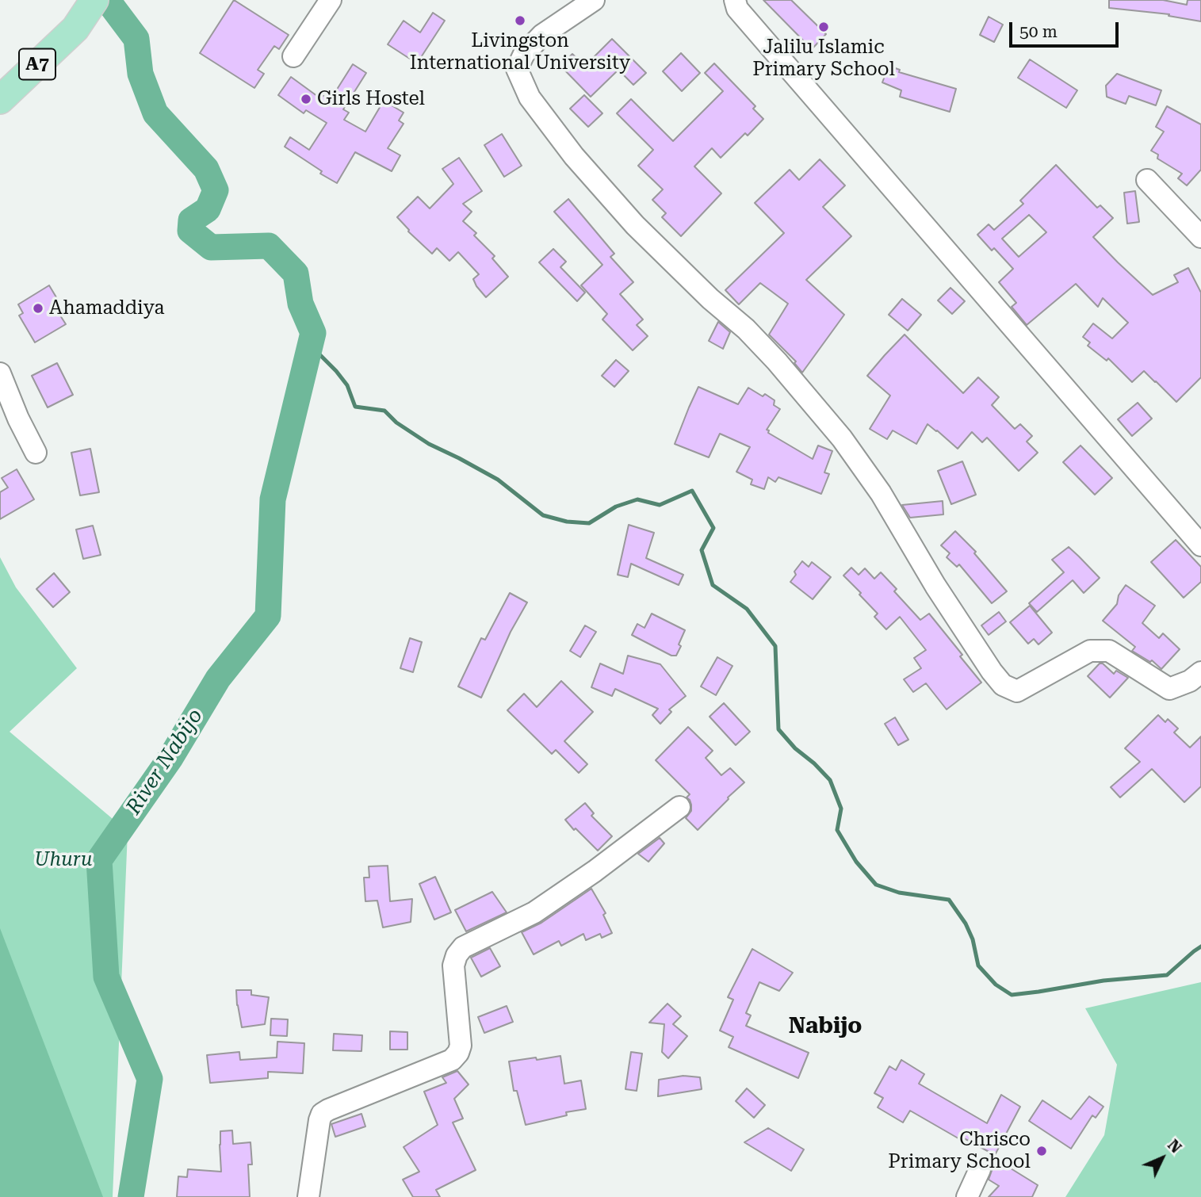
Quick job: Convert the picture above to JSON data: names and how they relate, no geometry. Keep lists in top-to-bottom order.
{
  "streets": {
    "main road": ["A7"]
  },
  "districts": ["Nabijo"],
  "water": ["River Nabijo"],
  "parks": ["Uhuru"],
  "places": [
    "Livingston International University",
    "Jalilu Islamic Primary School",
    "Girls Hostel",
    "Ahamaddiya",
    "Chrisco Primary School"
  ],
  "scale_bar": "50 m",
  "north": "top right"
}
